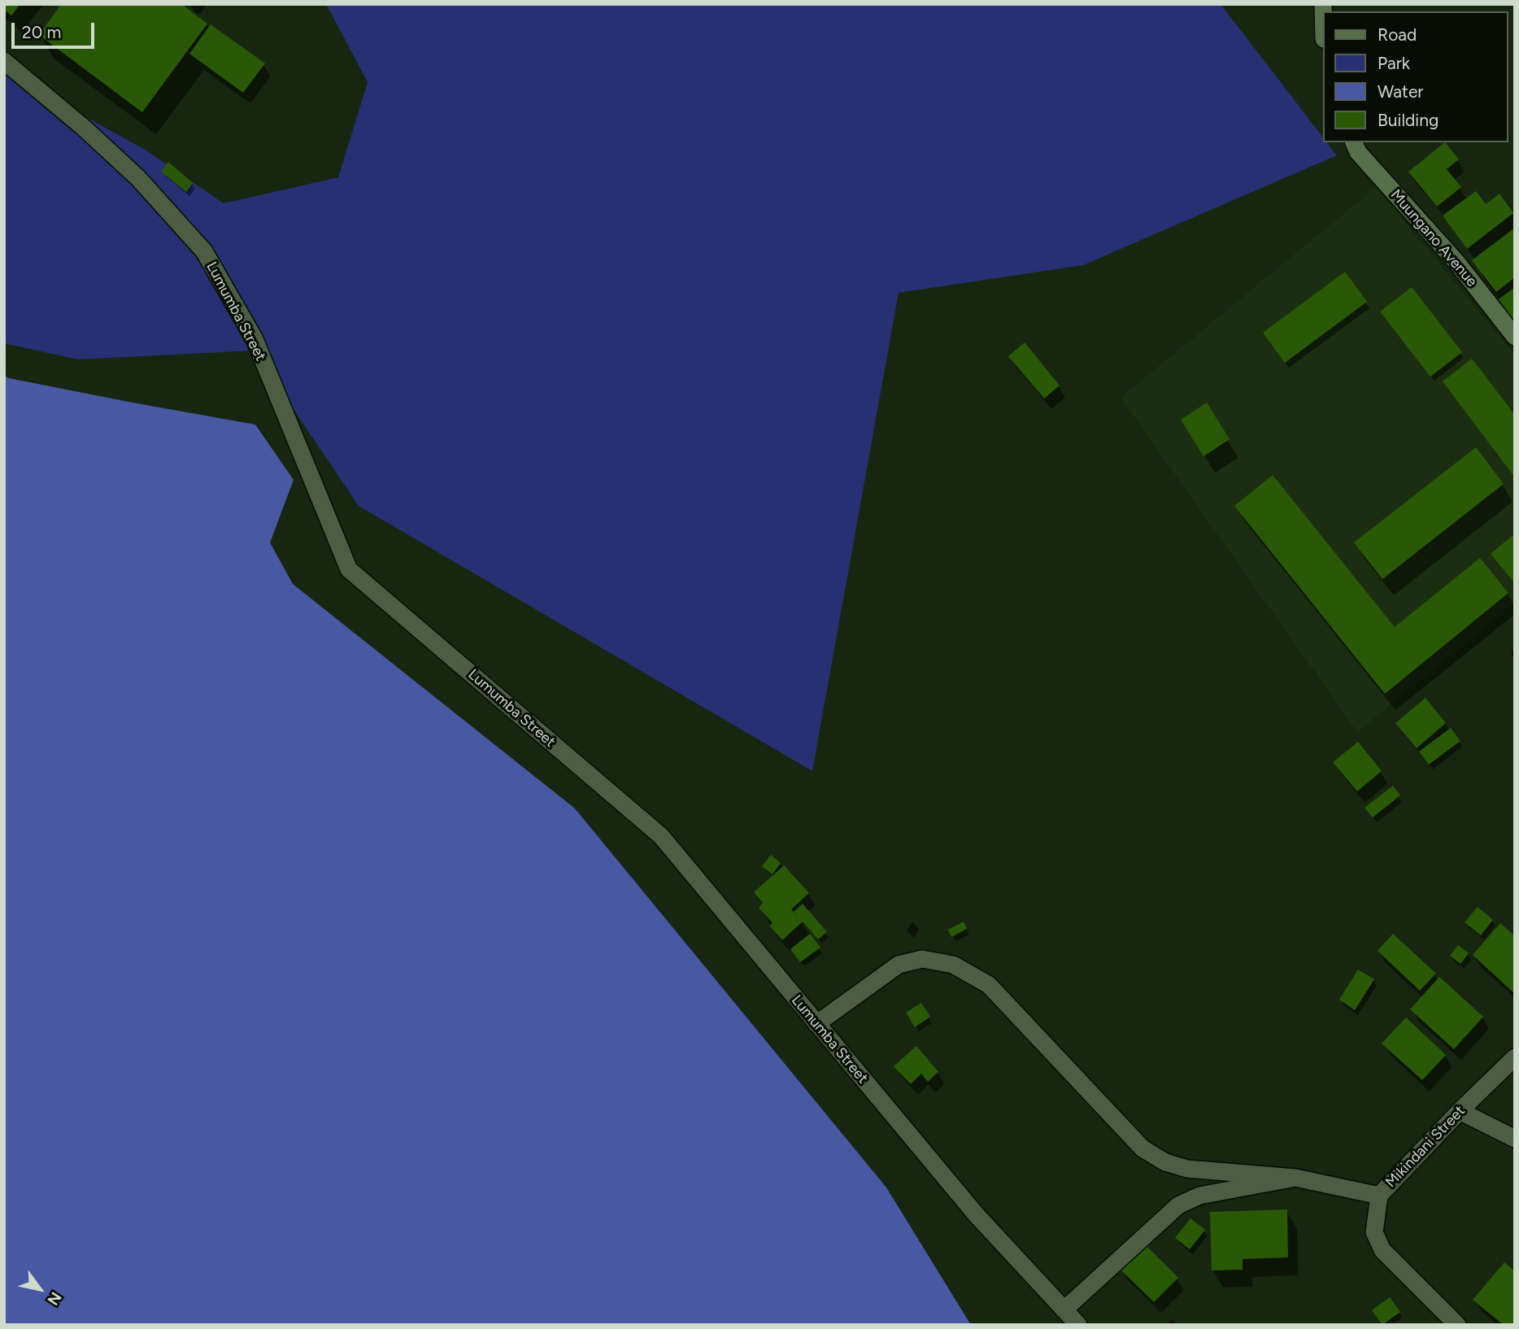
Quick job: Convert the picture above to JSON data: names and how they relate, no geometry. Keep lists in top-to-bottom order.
{
  "streets": {
    "main road": ["Muungano Avenue"],
    "street": ["Lumumba Street", "Mikindani Street"]
  },
  "legend": [
    "Road",
    "Park",
    "Water",
    "Building"
  ],
  "scale_bar": "20 m",
  "north": "bottom right"
}
